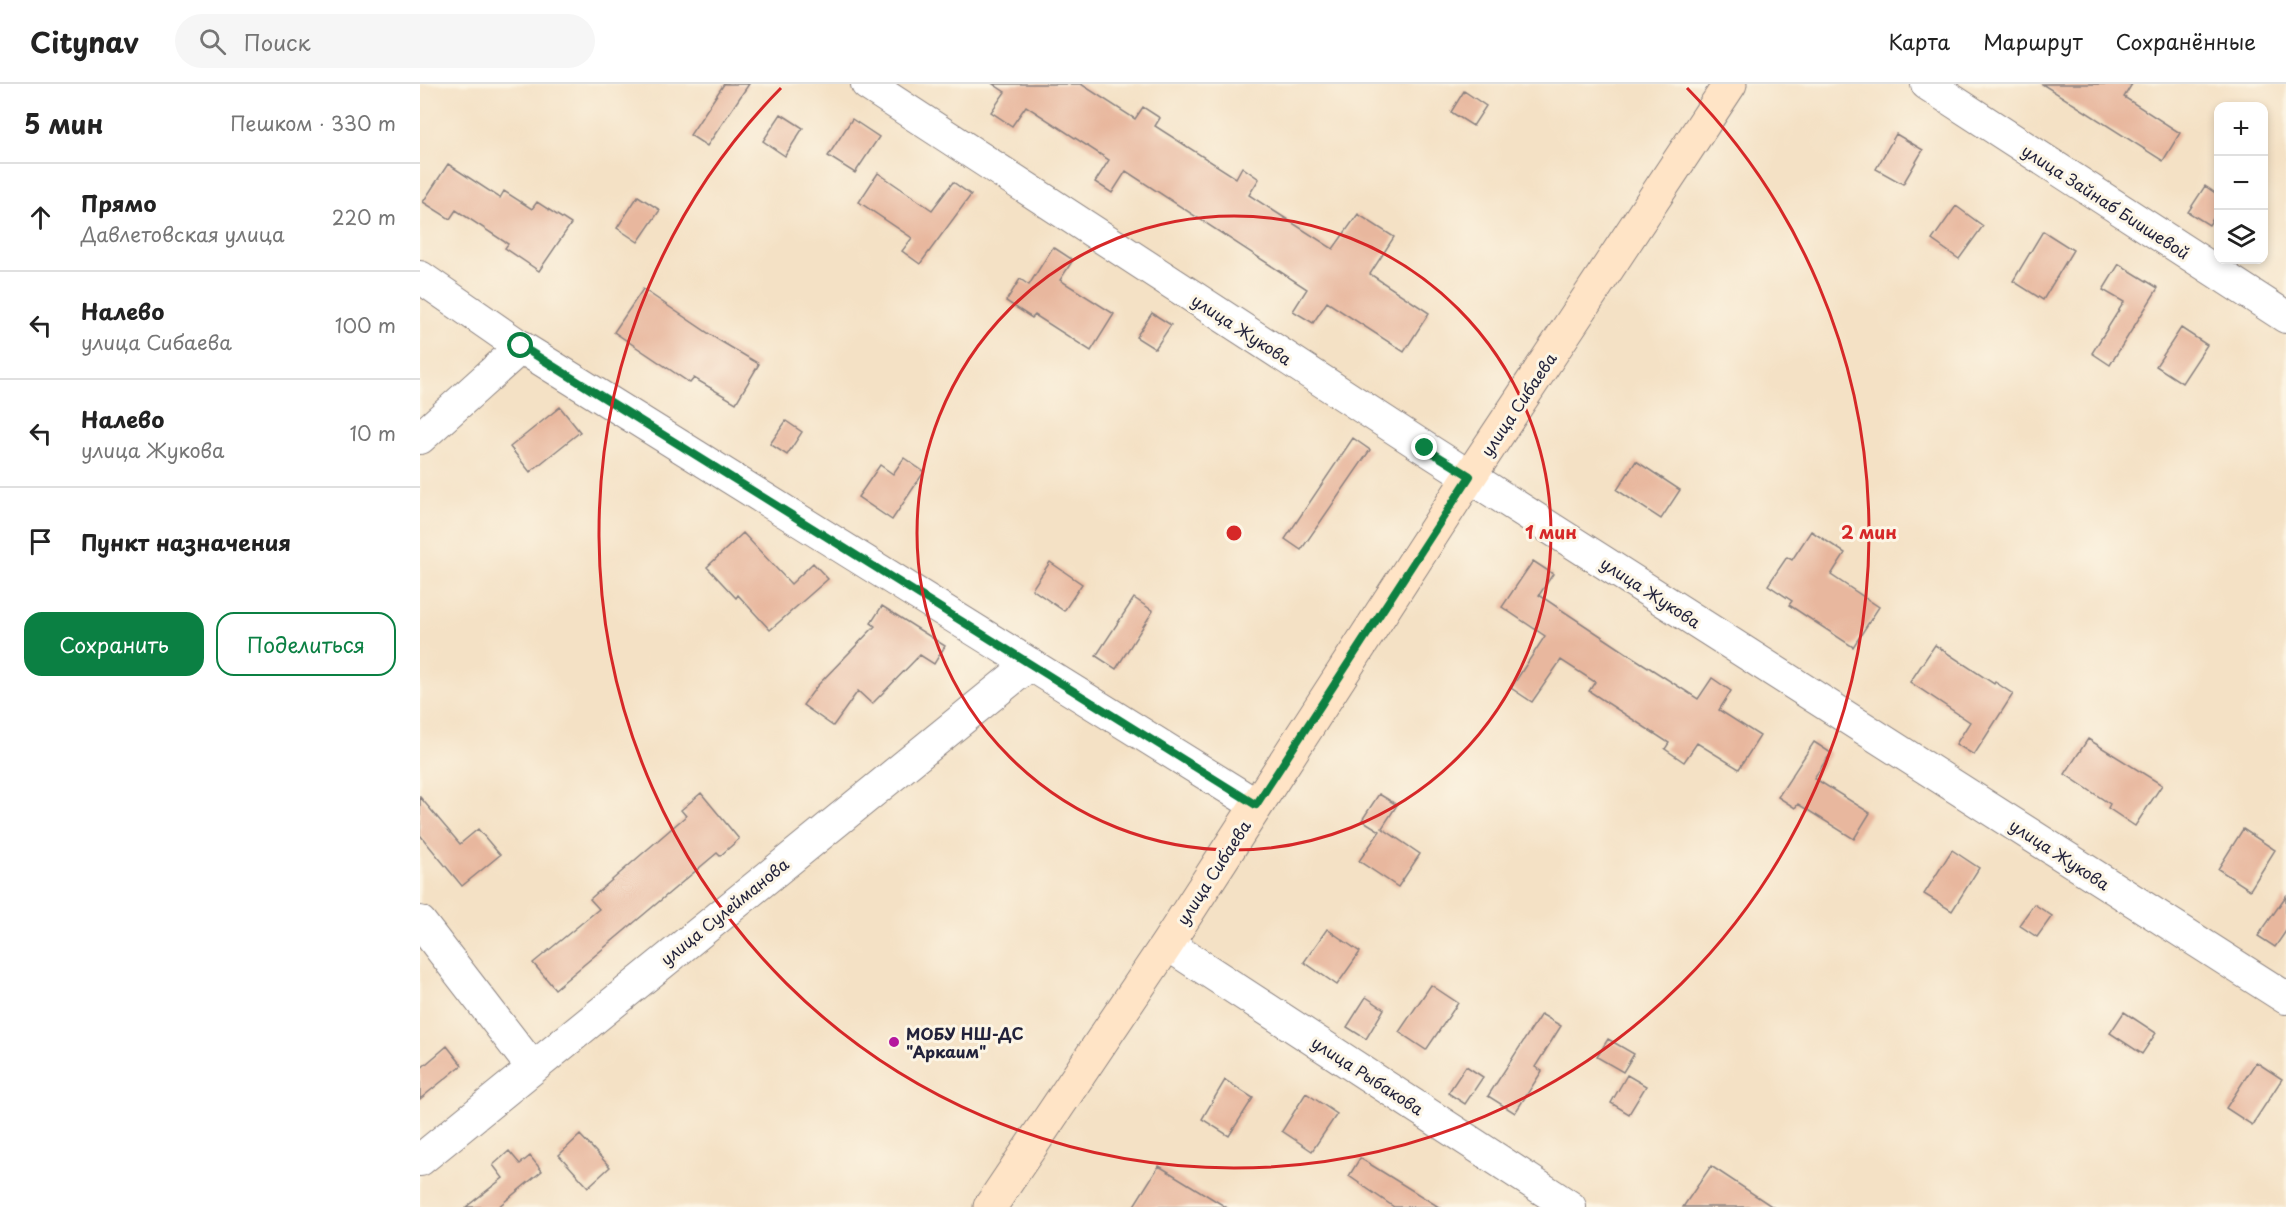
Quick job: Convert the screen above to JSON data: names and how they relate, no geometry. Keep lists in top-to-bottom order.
{
  "streets": {
    "main road": ["улица Сибаева"],
    "street": [
      "улица Зайнаб Биишевой",
      "улица Жукова",
      "улица Сулейманова",
      "улица Рыбакова"
    ]
  },
  "crossings": [
    ["улица Жукова", "улица Сибаева"],
    ["улица Сибаева", "улица Рыбакова"]
  ],
  "places": ["МОБУ НШ-ДС \"Аркаим\""],
  "page": {
    "header": "Citynav",
    "search": "Поиск",
    "nav": ["Карта", "Маршрут", "Сохранённые"],
    "heading": ["5 мин", "Пешком · 330 m"],
    "map_buttons": ["+", "−"],
    "list": [
      ["Прямо", "Давлетовская улица", "220 m"],
      ["Налево", "улица Сибаева", "100 m"],
      ["Налево", "улица Жукова", "10 m"],
      "Пункт назначения"
    ],
    "buttons": ["Сохранить", "Поделиться"]
  },
  "rings": ["1 мин", "2 мин"]
}
